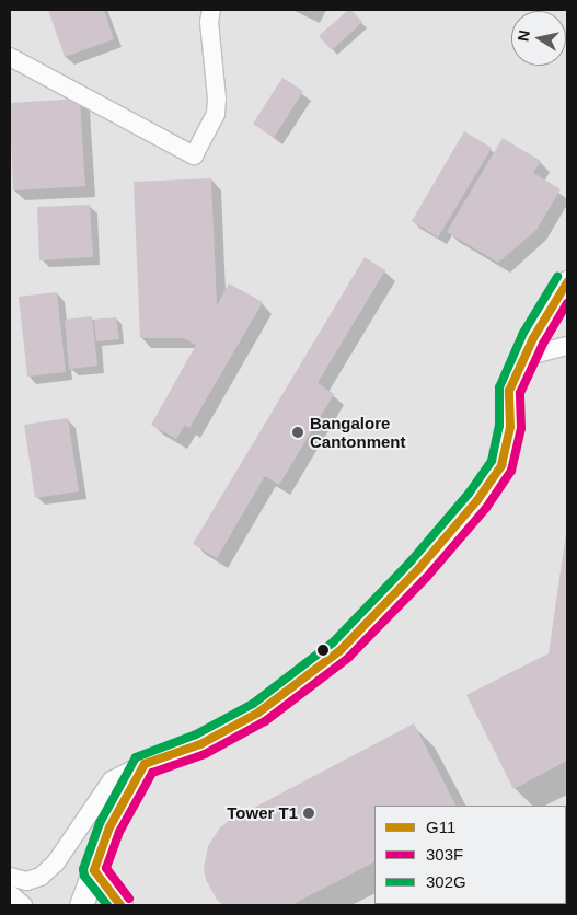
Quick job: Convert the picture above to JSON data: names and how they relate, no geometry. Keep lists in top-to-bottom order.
{
  "places": ["Bangalore Cantonment", "Tower T1"],
  "lines": ["transit line 302G", "transit line G11", "transit line 303F"],
  "legend": ["G11", "303F", "302G"],
  "north": "left"
}
